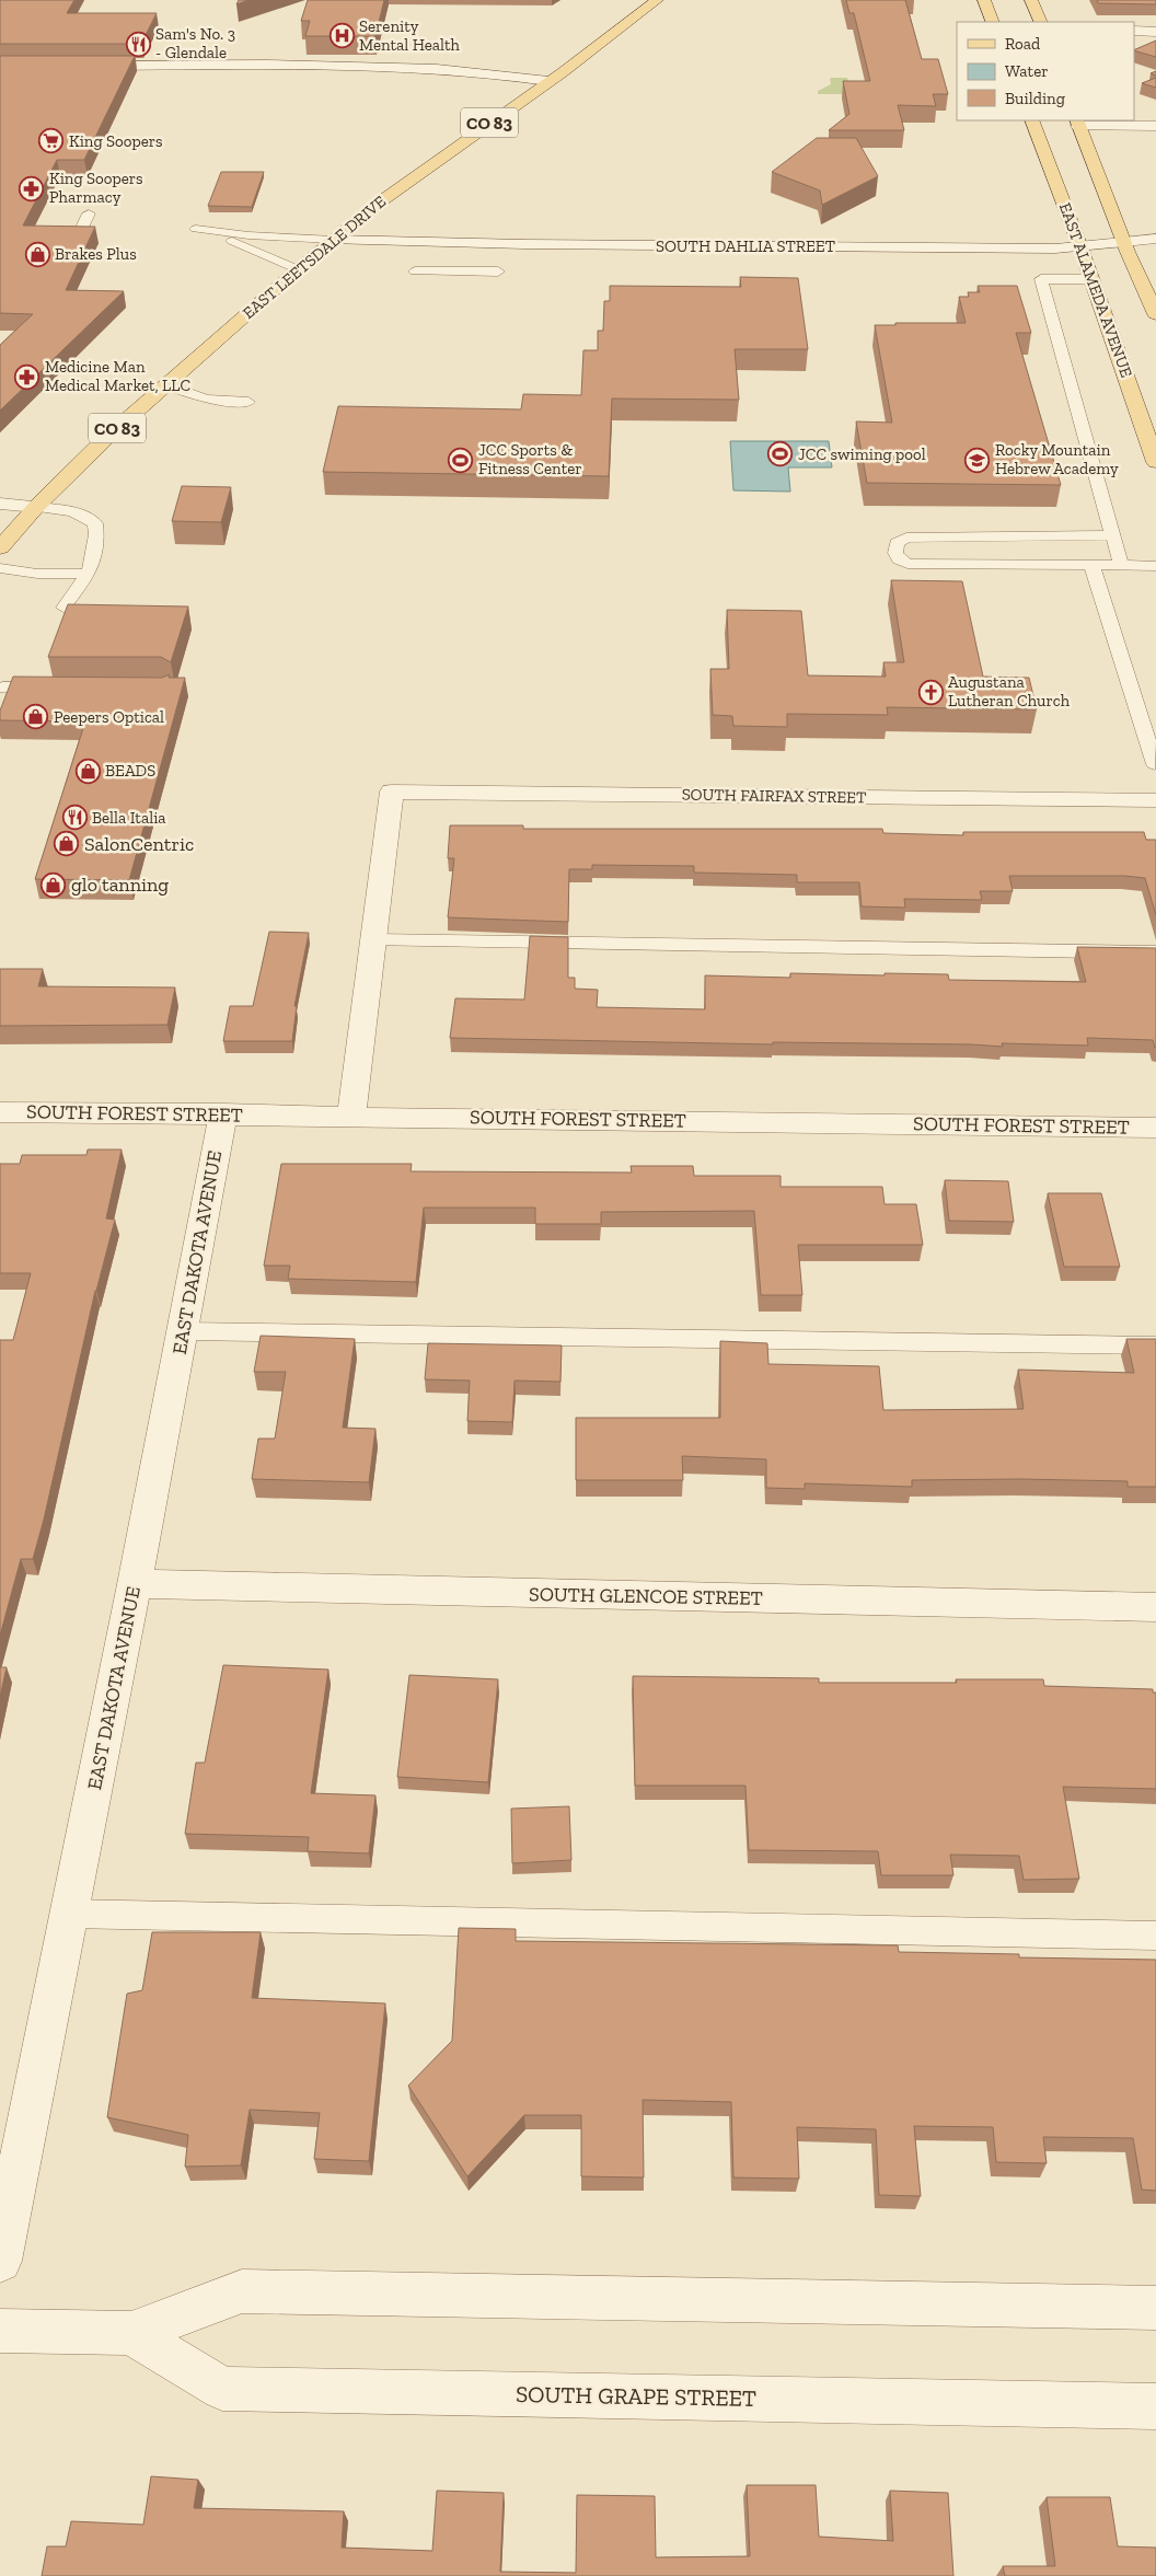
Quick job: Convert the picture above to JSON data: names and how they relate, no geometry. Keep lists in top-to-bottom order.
{
  "streets": {
    "main road": ["CO 83", "EAST LEETSDALE DRIVE", "EAST ALAMEDA AVENUE"],
    "street": [
      "SOUTH DAHLIA STREET",
      "SOUTH FAIRFAX STREET",
      "SOUTH FOREST STREET",
      "EAST DAKOTA AVENUE",
      "SOUTH GLENCOE STREET",
      "SOUTH GRAPE STREET"
    ]
  },
  "crossings": [
    ["SOUTH DAHLIA STREET", "EAST LEETSDALE DRIVE"],
    ["SOUTH DAHLIA STREET", "EAST ALAMEDA AVENUE"],
    ["SOUTH FOREST STREET", "EAST DAKOTA AVENUE"],
    ["EAST DAKOTA AVENUE", "SOUTH GLENCOE STREET"]
  ],
  "places": {
    "hospital": ["Serenity Mental Health"],
    "restaurant": ["Sam's No. 3 - Glendale", "Bella Italia"],
    "supermarket": ["King Soopers"],
    "pharmacy": ["King Soopers Pharmacy", "Medicine Man Medical Market, LLC"],
    "shop": [
      "Brakes Plus",
      "Peepers Optical",
      "BEADS",
      "SalonCentric",
      "glo tanning"
    ],
    "sports": ["JCC swiming pool", "JCC Sports & Fitness Center"],
    "school or university": ["Rocky Mountain Hebrew Academy"],
    "church": ["Augustana Lutheran Church"]
  },
  "legend": ["Road", "Water", "Building"]
}
